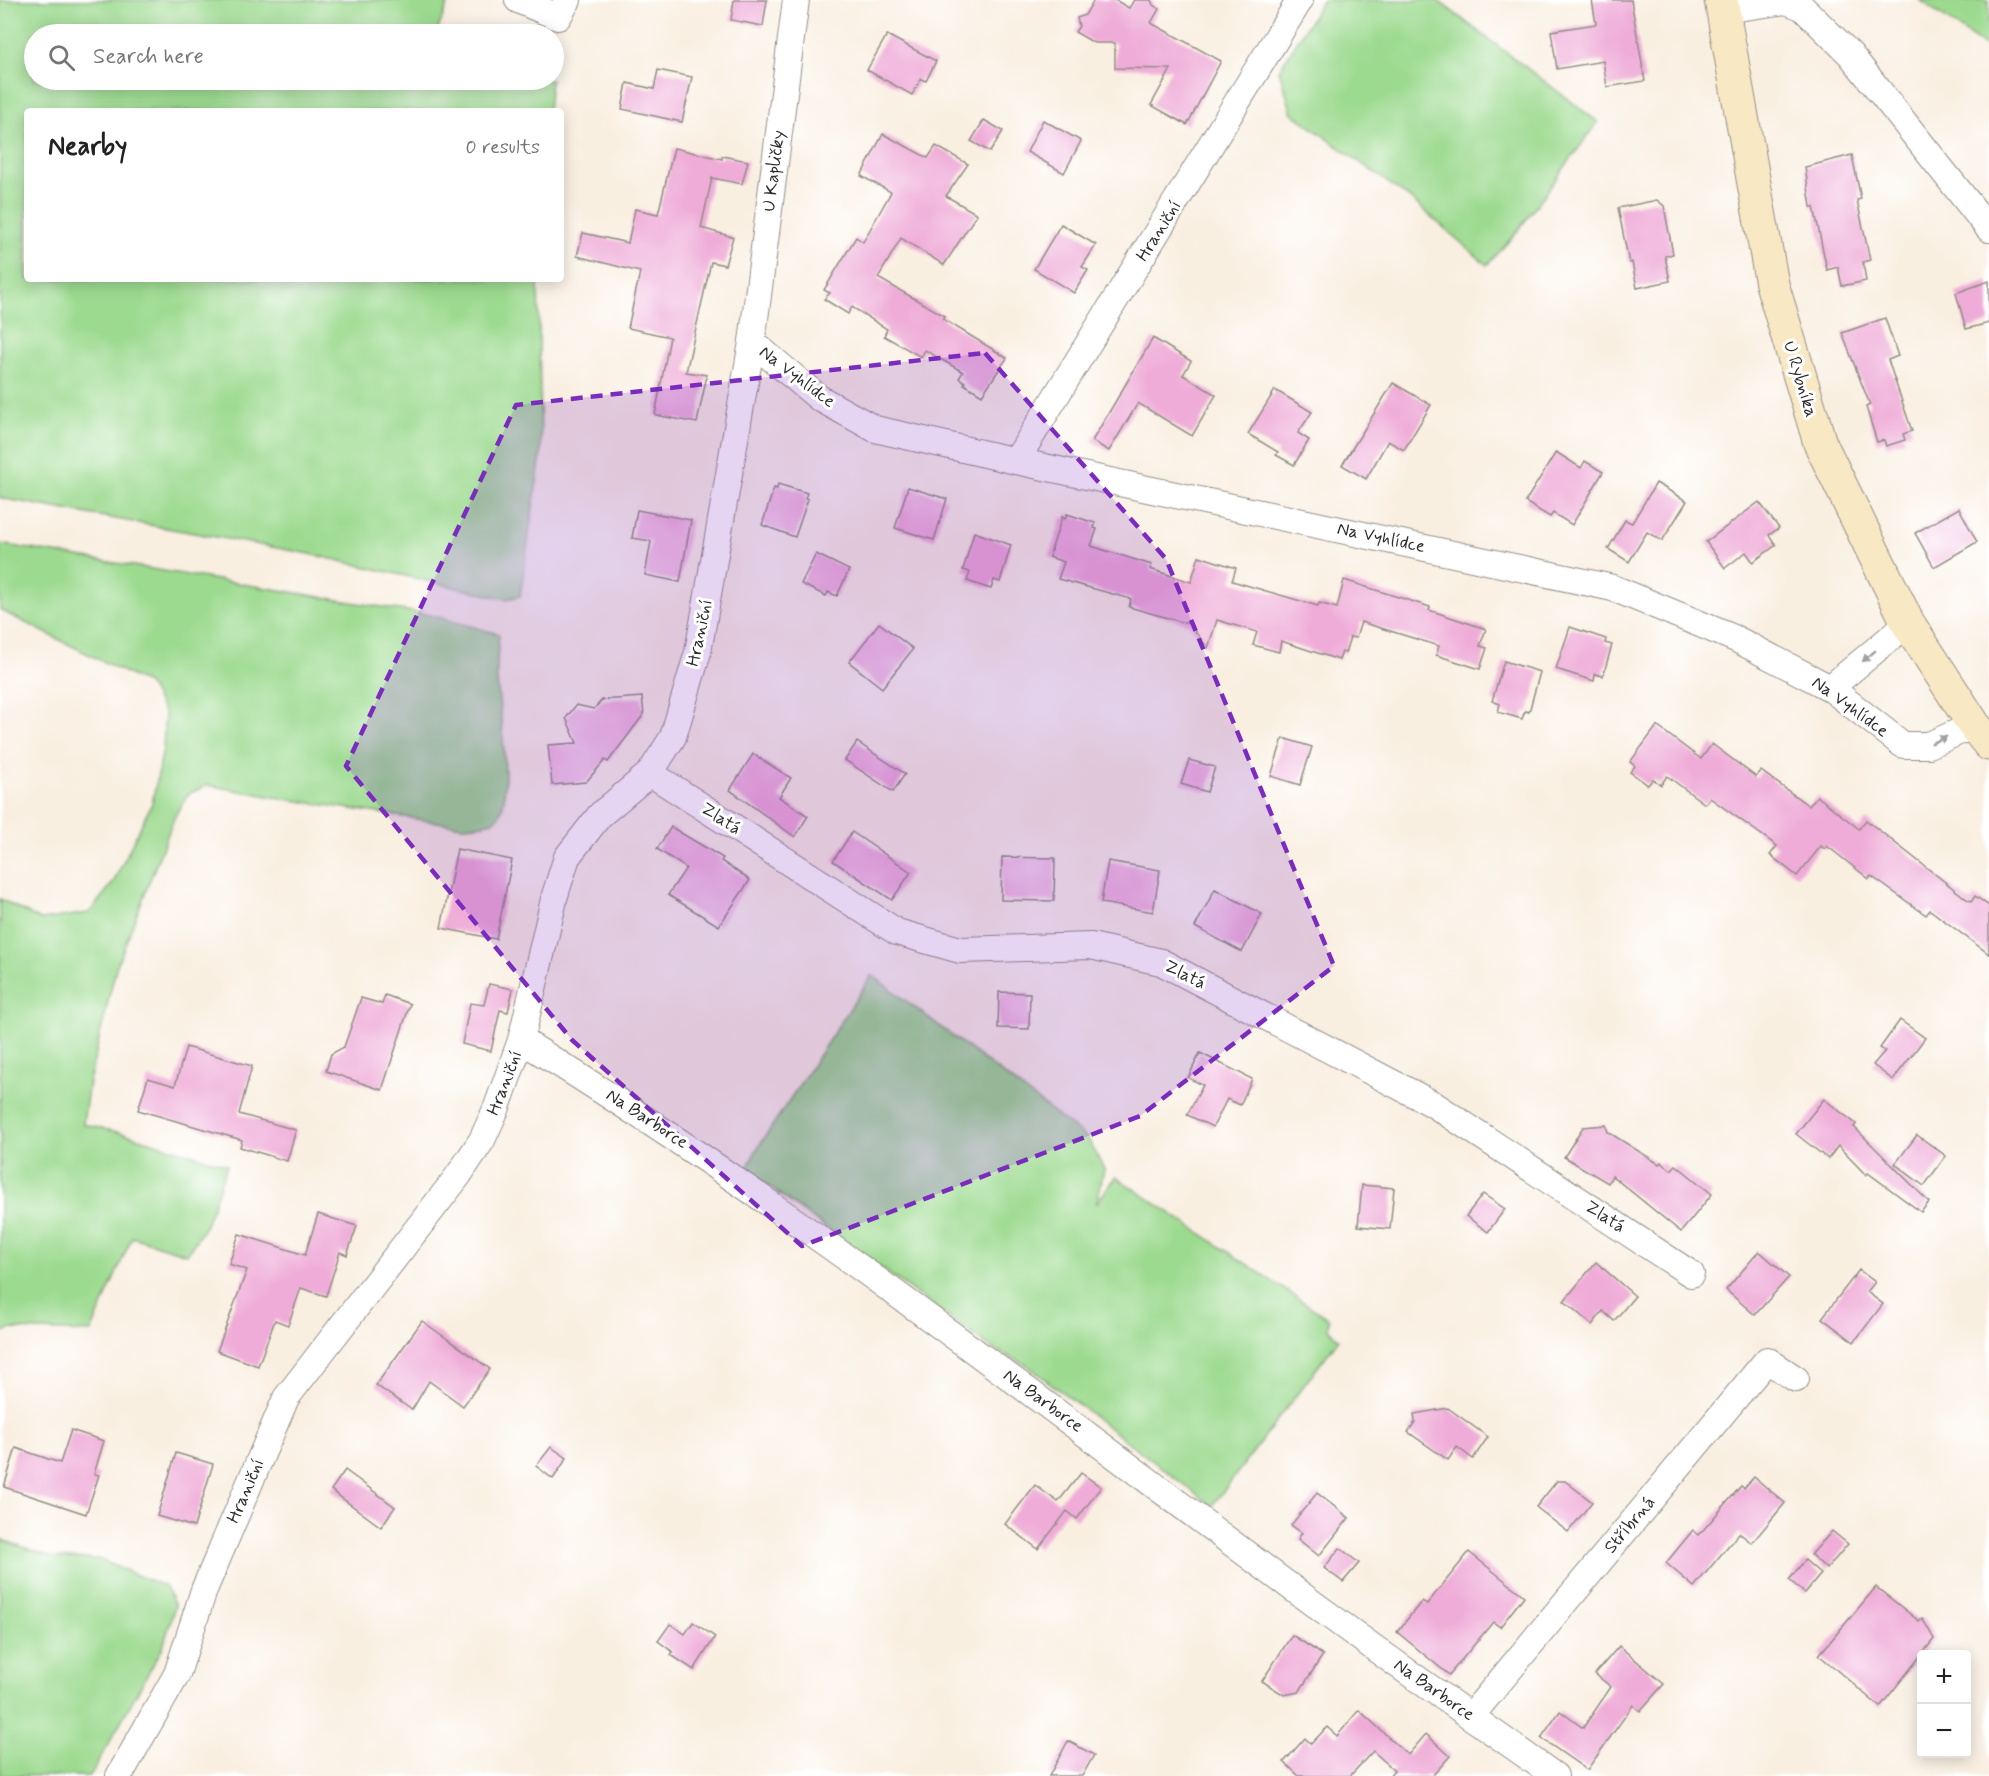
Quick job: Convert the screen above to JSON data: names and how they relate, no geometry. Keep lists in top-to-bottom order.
{
  "streets": {
    "street": [
      "U Kapličky",
      "Hraniční",
      "Na Vyhlídce",
      "U Rybníka",
      "Zlatá",
      "Na Barborce",
      "Stříbrná"
    ]
  },
  "crossings": [
    ["U Kapličky", "Hraniční"],
    ["U Kapličky", "Na Vyhlídce"],
    ["Hraniční", "Na Vyhlídce"],
    ["Hraniční", "Zlatá"],
    ["Hraniční", "Na Barborce"],
    ["Na Vyhlídce", "U Rybníka"],
    ["Na Barborce", "Stříbrná"]
  ],
  "page": {
    "search": "Search here",
    "heading": ["Nearby", "0 results"],
    "map_buttons": ["+", "−"]
  }
}
